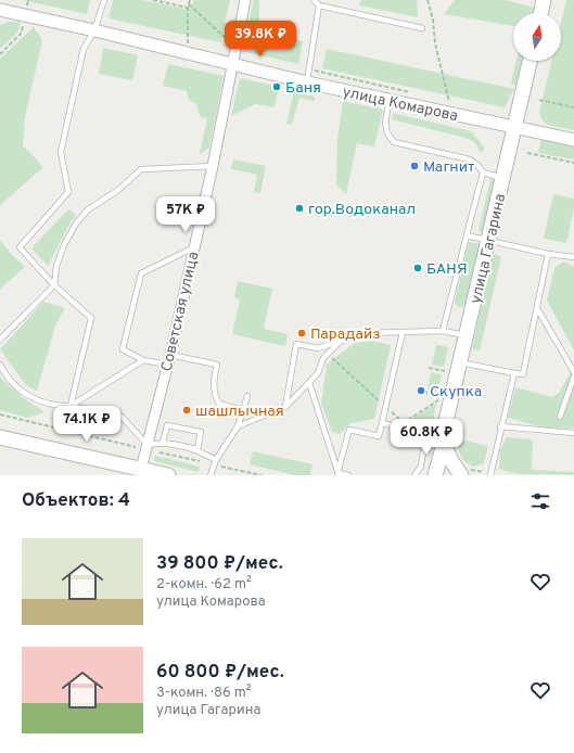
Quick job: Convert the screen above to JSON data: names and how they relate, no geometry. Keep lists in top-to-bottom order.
{
  "streets": {
    "main road": ["улица Гагарина"],
    "street": ["улица Комарова", "Советская улица"]
  },
  "crossings": [
    ["улица Комарова", "улица Гагарина"],
    ["улица Комарова", "Советская улица"]
  ],
  "places": [
    "Баня",
    "Магнит",
    "гор.Водоканал",
    "БАНЯ",
    "Парадайз",
    "Скупка",
    "шашлычная"
  ],
  "north": "top",
  "page": {
    "price": [
      "39.8K ₽",
      "57K ₽",
      "74.1K ₽",
      "60.8K ₽"
    ],
    "heading": "Объектов: 4",
    "list": [
      {
        "name": "39 800 ₽/мес.",
        "note": "2-комн. · 62 m² · улица Комарова"
      },
      {
        "name": "60 800 ₽/мес.",
        "note": "3-комн. · 86 m² · улица Гагарина"
      }
    ]
  }
}
